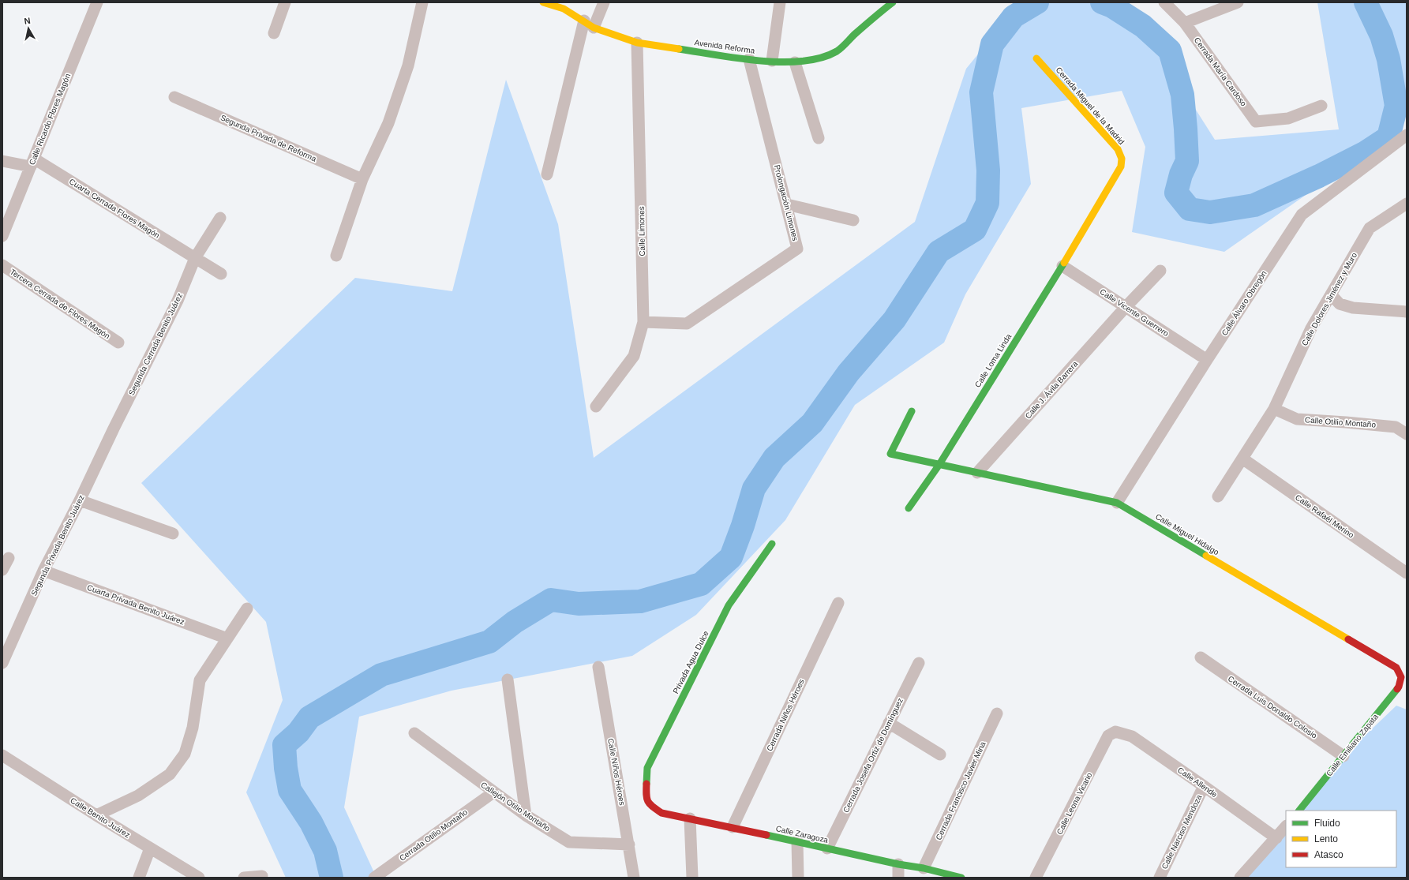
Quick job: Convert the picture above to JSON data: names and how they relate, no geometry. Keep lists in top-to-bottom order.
{
  "streets": {
    "street": [
      "Avenida Reforma",
      "Cerrada María Cardoso",
      "Cerrada Miguel de la Madrid",
      "Calle Ricardo Flores Magón",
      "Segunda Privada de Reforma",
      "Prolongación Limones",
      "Cuarta Cerrada Flores Magón",
      "Calle Limones",
      "Calle Dolores Jiménez y Muro",
      "Calle Álvaro Obregón",
      "Tercera Cerrada de Flores Magón",
      "Calle Vicente Guerrero",
      "Segunda Cerrada Benito Juárez",
      "Calle Loma Linda",
      "Calle J. Ávila Barrera",
      "Calle Otilio Montaño",
      "Calle Rafaél Merino",
      "Calle Miguel Hidalgo",
      "Segunda Privada Benito Juárez",
      "Cuarta Privada Benito Juárez",
      "Privada Agua Dulce",
      "Cerrada Luis Donaldo Colosio",
      "Cerrada Niños Héroes",
      "Calle Emiliano Zapata",
      "Cerrada Josefa Ortiz de Domínguez",
      "Calle Niños Héroes",
      "Calle Allende",
      "Cerrada Francisco Javier Mina",
      "Calle Leona Vicario",
      "Callejón Otilio Montaño",
      "Calle Benito Juárez",
      "Calle Narciso Mendoza",
      "Calle Zaragoza",
      "Cerrada Otilio Montaño"
    ]
  },
  "crossings": [
    ["Avenida Reforma", "Prolongación Limones"],
    ["Avenida Reforma", "Calle Limones"],
    ["Cerrada Miguel de la Madrid", "Calle Vicente Guerrero"],
    ["Cerrada Miguel de la Madrid", "Calle Loma Linda"],
    ["Calle Ricardo Flores Magón", "Cuarta Cerrada Flores Magón"],
    ["Prolongación Limones", "Calle Limones"],
    ["Cuarta Cerrada Flores Magón", "Segunda Cerrada Benito Juárez"],
    ["Calle Dolores Jiménez y Muro", "Calle Otilio Montaño"],
    ["Calle Dolores Jiménez y Muro", "Calle Rafaél Merino"],
    ["Calle Álvaro Obregón", "Calle Vicente Guerrero"],
    ["Calle Álvaro Obregón", "Calle Miguel Hidalgo"],
    ["Calle Vicente Guerrero", "Calle Loma Linda"],
    ["Calle Vicente Guerrero", "Calle J. Ávila Barrera"],
    ["Segunda Cerrada Benito Juárez", "Segunda Privada Benito Juárez"],
    ["Calle Loma Linda", "Calle Miguel Hidalgo"],
    ["Calle J. Ávila Barrera", "Calle Miguel Hidalgo"],
    ["Calle Miguel Hidalgo", "Calle Emiliano Zapata"],
    ["Segunda Privada Benito Juárez", "Cuarta Privada Benito Juárez"],
    ["Privada Agua Dulce", "Calle Zaragoza"],
    ["Cerrada Luis Donaldo Colosio", "Calle Emiliano Zapata"],
    ["Cerrada Niños Héroes", "Calle Zaragoza"],
    ["Cerrada Josefa Ortiz de Domínguez", "Calle Zaragoza"],
    ["Calle Niños Héroes", "Callejón Otilio Montaño"],
    ["Calle Allende", "Calle Leona Vicario"],
    ["Calle Allende", "Calle Narciso Mendoza"],
    ["Cerrada Francisco Javier Mina", "Calle Zaragoza"],
    ["Callejón Otilio Montaño", "Cerrada Otilio Montaño"]
  ],
  "legend": ["Fluido", "Lento", "Atasco"],
  "north": "top"
}
